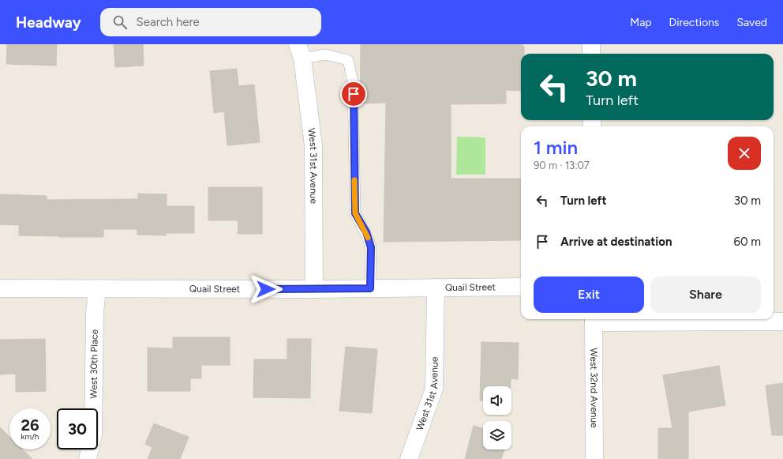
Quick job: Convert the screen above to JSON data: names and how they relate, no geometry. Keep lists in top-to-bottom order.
{
  "streets": {
    "street": [
      "West 31st Avenue",
      "Quail Street",
      "West 30th Place",
      "West 32nd Avenue"
    ]
  },
  "crossings": [
    ["West 31st Avenue", "Quail Street"],
    ["Quail Street", "West 30th Place"]
  ],
  "page": {
    "header": "Headway",
    "search": "Search here",
    "nav": ["Map", "Directions", "Saved"],
    "turn": ["30 m", "Turn left"],
    "heading": ["1 min", "90 m · 13:07"],
    "list": [
      {
        "name": "Turn left",
        "value": "30 m"
      },
      {
        "name": "Arrive at destination",
        "value": "60 m"
      }
    ],
    "buttons": ["Exit", "Share"],
    "speed": "26 km/h",
    "limit": "30"
  }
}
